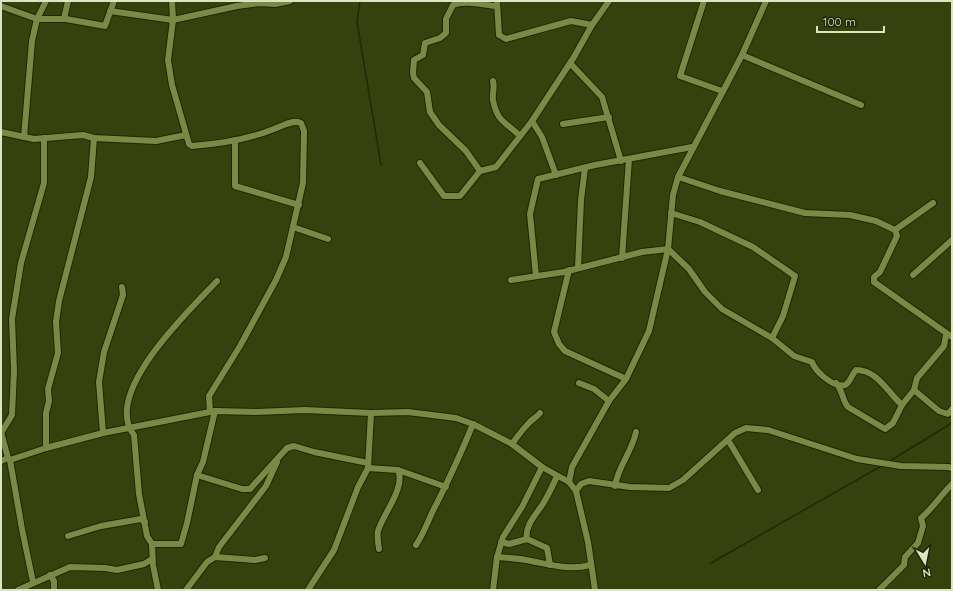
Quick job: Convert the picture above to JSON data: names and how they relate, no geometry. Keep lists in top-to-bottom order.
{
  "scale_bar": "100 m",
  "north": "bottom"
}
